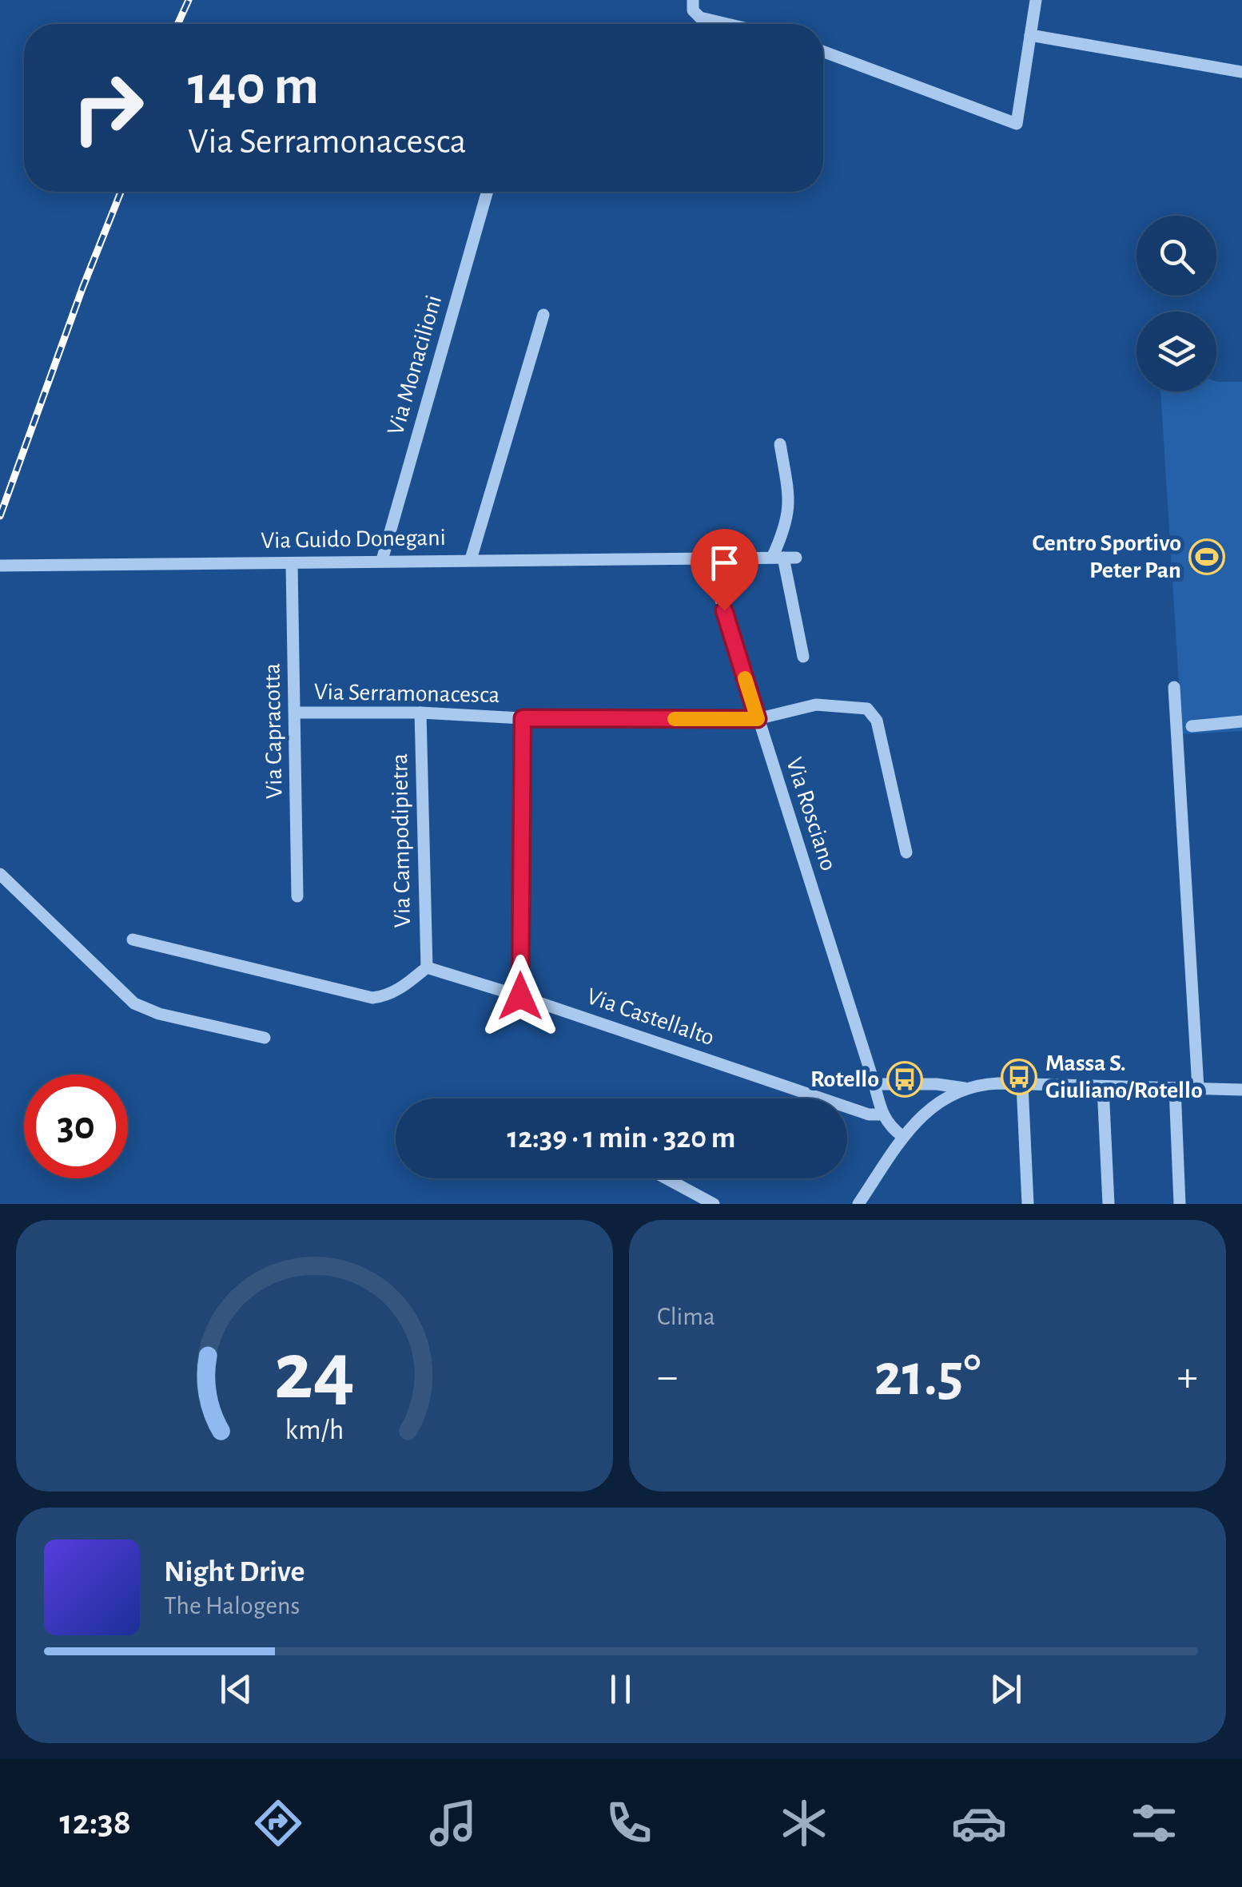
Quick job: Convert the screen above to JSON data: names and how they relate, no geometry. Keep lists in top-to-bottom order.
{
  "streets": {
    "street": [
      "Via Monacilioni",
      "Via Guido Donegani",
      "Via Serramonacesca",
      "Via Capracotta",
      "Via Rosciano",
      "Via Campodipietra",
      "Via Castellalto"
    ]
  },
  "crossings": [
    ["Via Monacilioni", "Via Guido Donegani"],
    ["Via Guido Donegani", "Via Capracotta"],
    ["Via Guido Donegani", "Via Rosciano"],
    ["Via Serramonacesca", "Via Capracotta"],
    ["Via Serramonacesca", "Via Rosciano"],
    ["Via Serramonacesca", "Via Campodipietra"],
    ["Via Rosciano", "Via Castellalto"],
    ["Via Campodipietra", "Via Castellalto"]
  ],
  "places": {
    "sports": ["Centro Sportivo Peter Pan"],
    "bus stop": ["Massa S. Giuliano/Rotello", "Rotello"]
  },
  "page": {
    "turn": ["140 m", "Via Serramonacesca"],
    "limit": "30",
    "trip": "12:39 · 1 min · 320 m",
    "tile": "Clima",
    "heat": ["−", "21.5°", "+"],
    "song": ["Night Drive", "The Halogens"],
    "tabs": "12:38",
    "gauge": ["24", "km/h"]
  }
}
